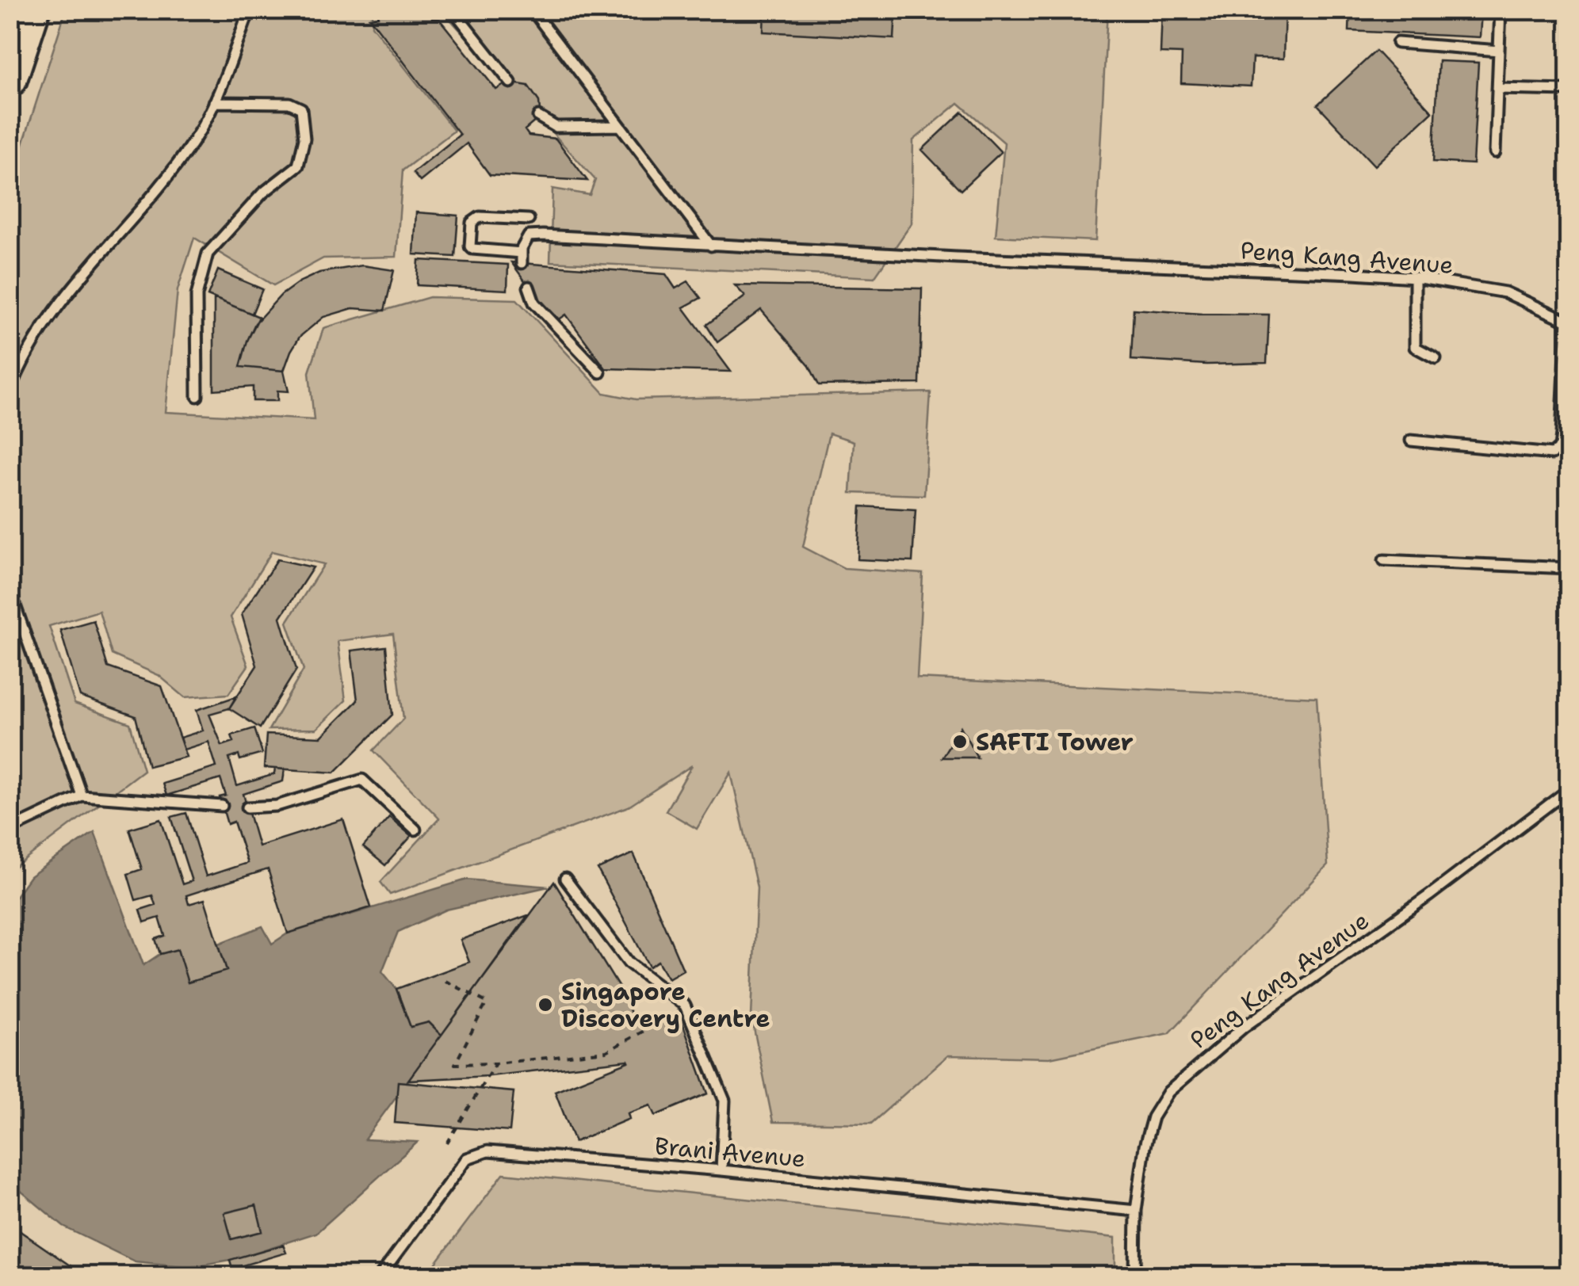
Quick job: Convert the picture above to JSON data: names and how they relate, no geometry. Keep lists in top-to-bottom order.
{
  "streets": {
    "lane": ["Peng Kang Avenue", "Brani Avenue"]
  },
  "crossings": [
    ["Peng Kang Avenue", "Brani Avenue"]
  ],
  "places": ["SAFTI Tower", "Singapore Discovery Centre"]
}
